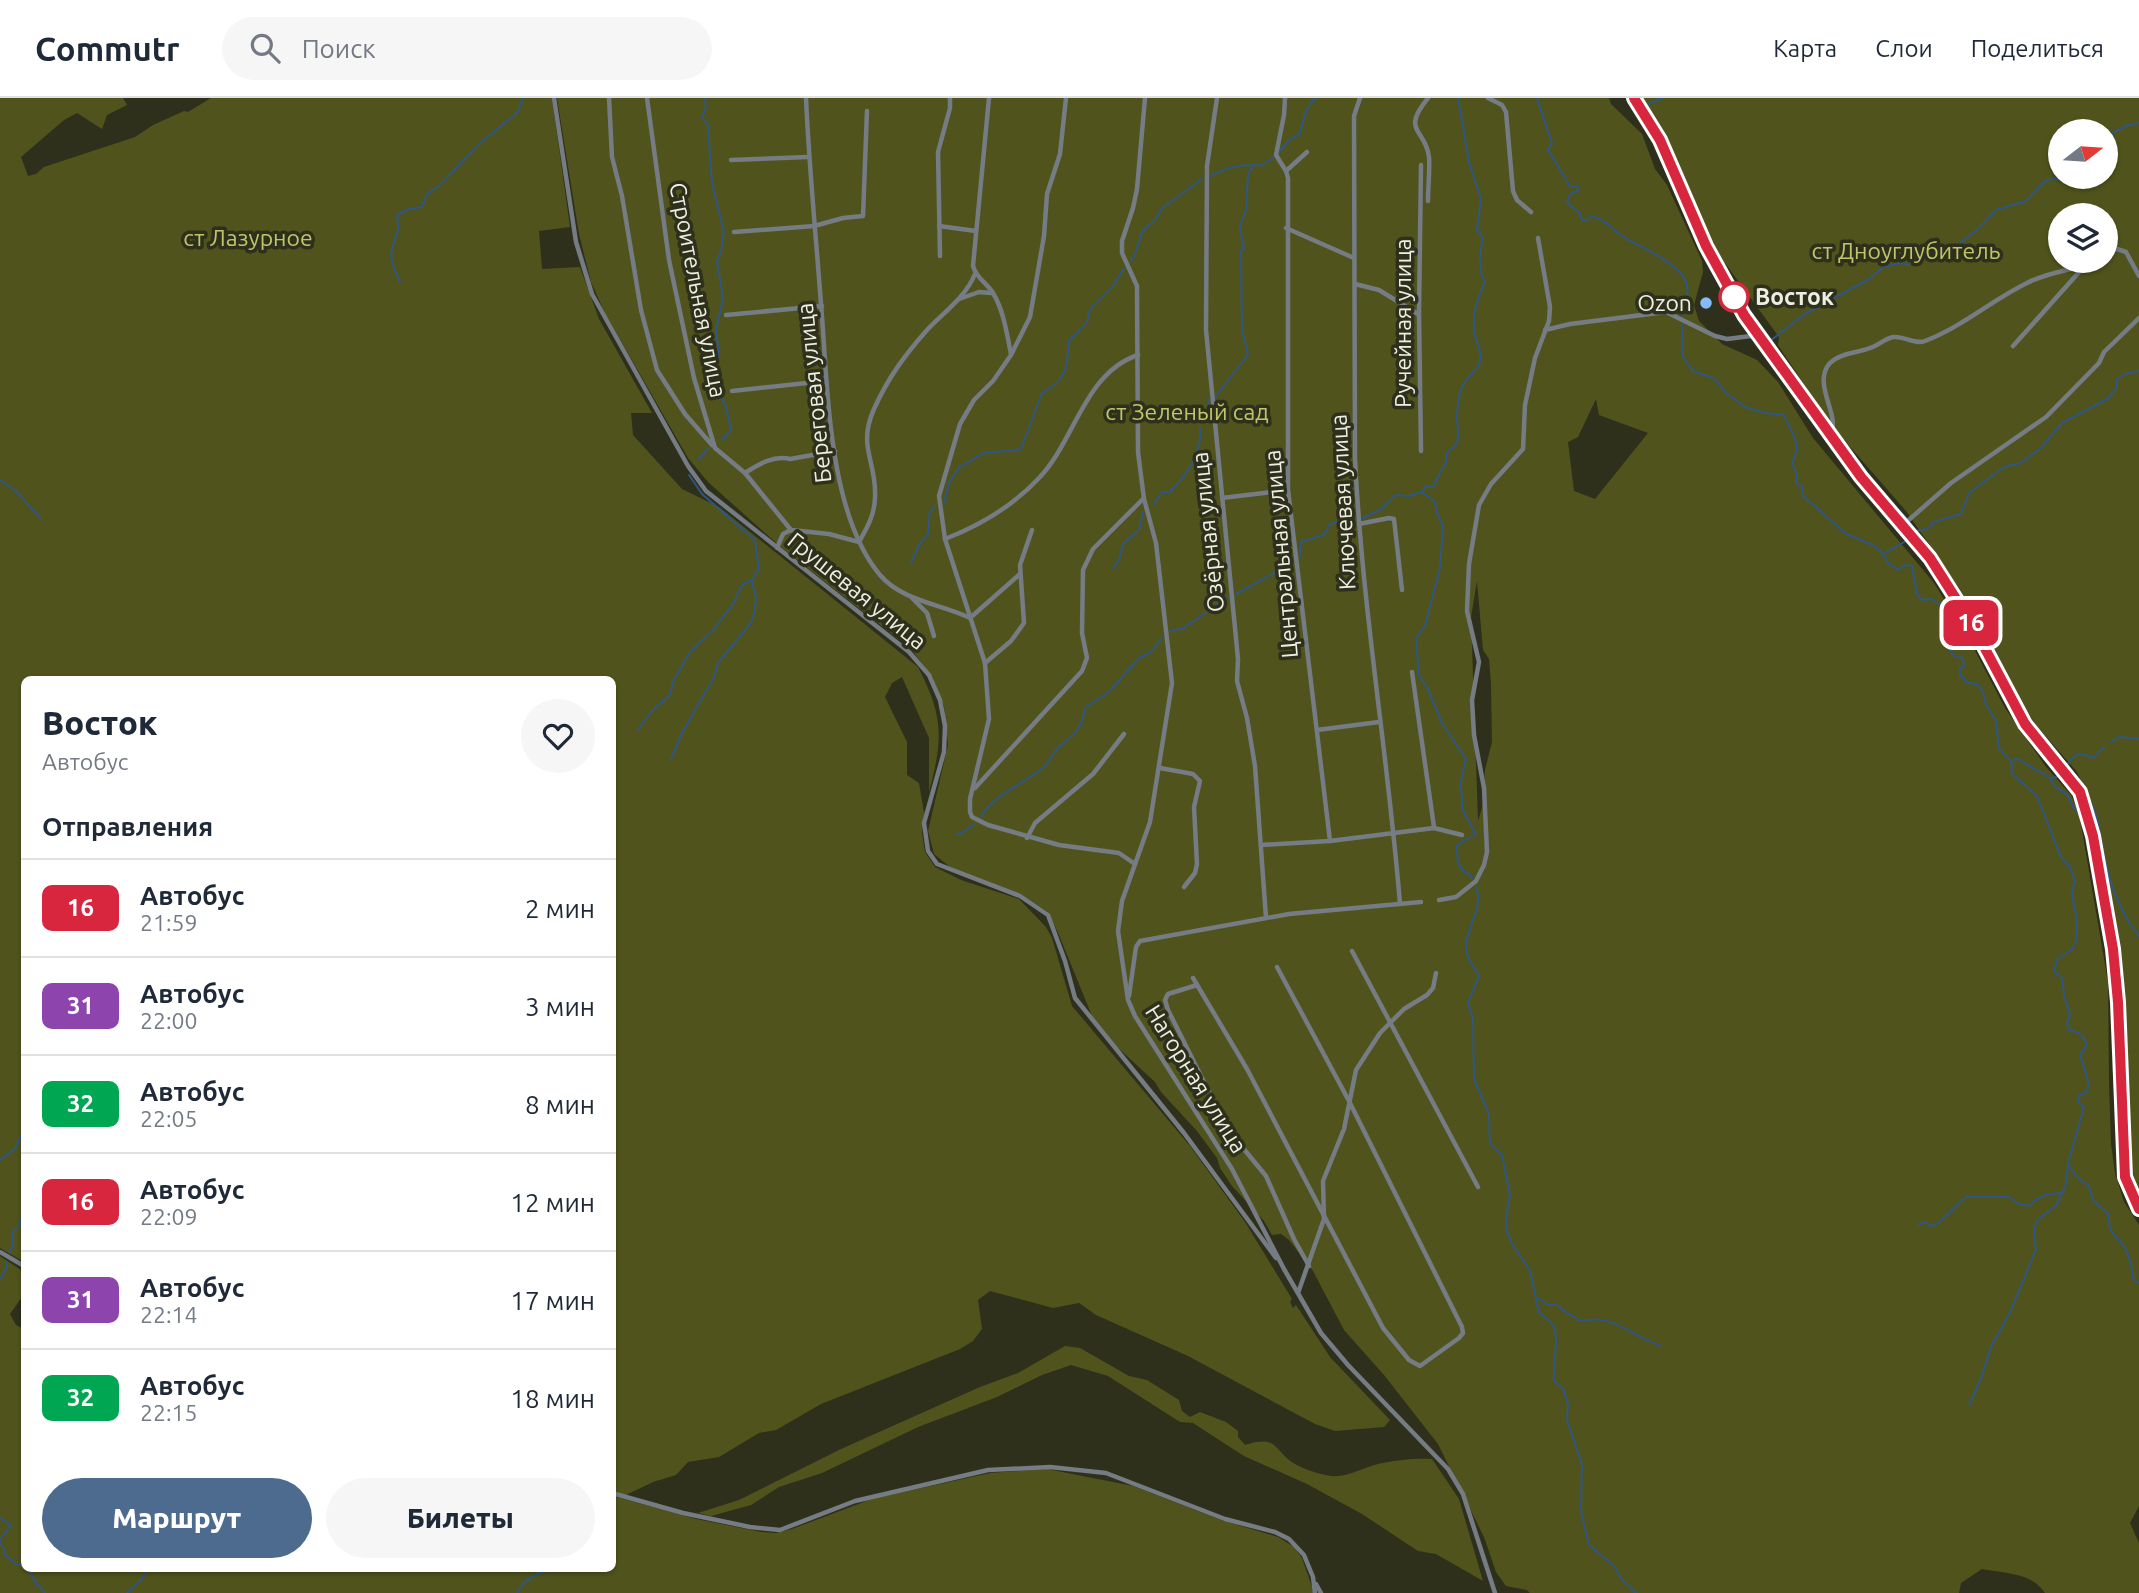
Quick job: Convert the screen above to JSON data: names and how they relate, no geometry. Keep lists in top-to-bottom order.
{
  "streets": {
    "street": [
      "Строительная улица",
      "Ручейная улица",
      "Береговая улица",
      "Ключевая улица",
      "Озёрная улица",
      "Центральная улица",
      "Грушевая улица",
      "Нагорная улица"
    ]
  },
  "crossings": [
    ["Грушевая улица", "Нагорная улица"]
  ],
  "parks": ["ст Лазурное", "ст Дноуглубитель", "ст Зеленый сад"],
  "places": ["Восток", "Ozon"],
  "lines": ["bus line 16"],
  "north": "right",
  "page": {
    "header": "Commutr",
    "search": "Поиск",
    "nav": ["Карта", "Слои", "Поделиться"],
    "on_map": "16",
    "heading": [
      ["Восток", "Автобус"],
      "Отправления"
    ],
    "list": [
      {
        "mark": "16",
        "name": "Автобус",
        "note": "21:59",
        "value": "2 мин"
      },
      {
        "mark": "31",
        "name": "Автобус",
        "note": "22:00",
        "value": "3 мин"
      },
      {
        "mark": "32",
        "name": "Автобус",
        "note": "22:05",
        "value": "8 мин"
      },
      {
        "mark": "16",
        "name": "Автобус",
        "note": "22:09",
        "value": "12 мин"
      },
      {
        "mark": "31",
        "name": "Автобус",
        "note": "22:14",
        "value": "17 мин"
      },
      {
        "mark": "32",
        "name": "Автобус",
        "note": "22:15",
        "value": "18 мин"
      }
    ],
    "buttons": ["Маршрут", "Билеты"]
  }
}
